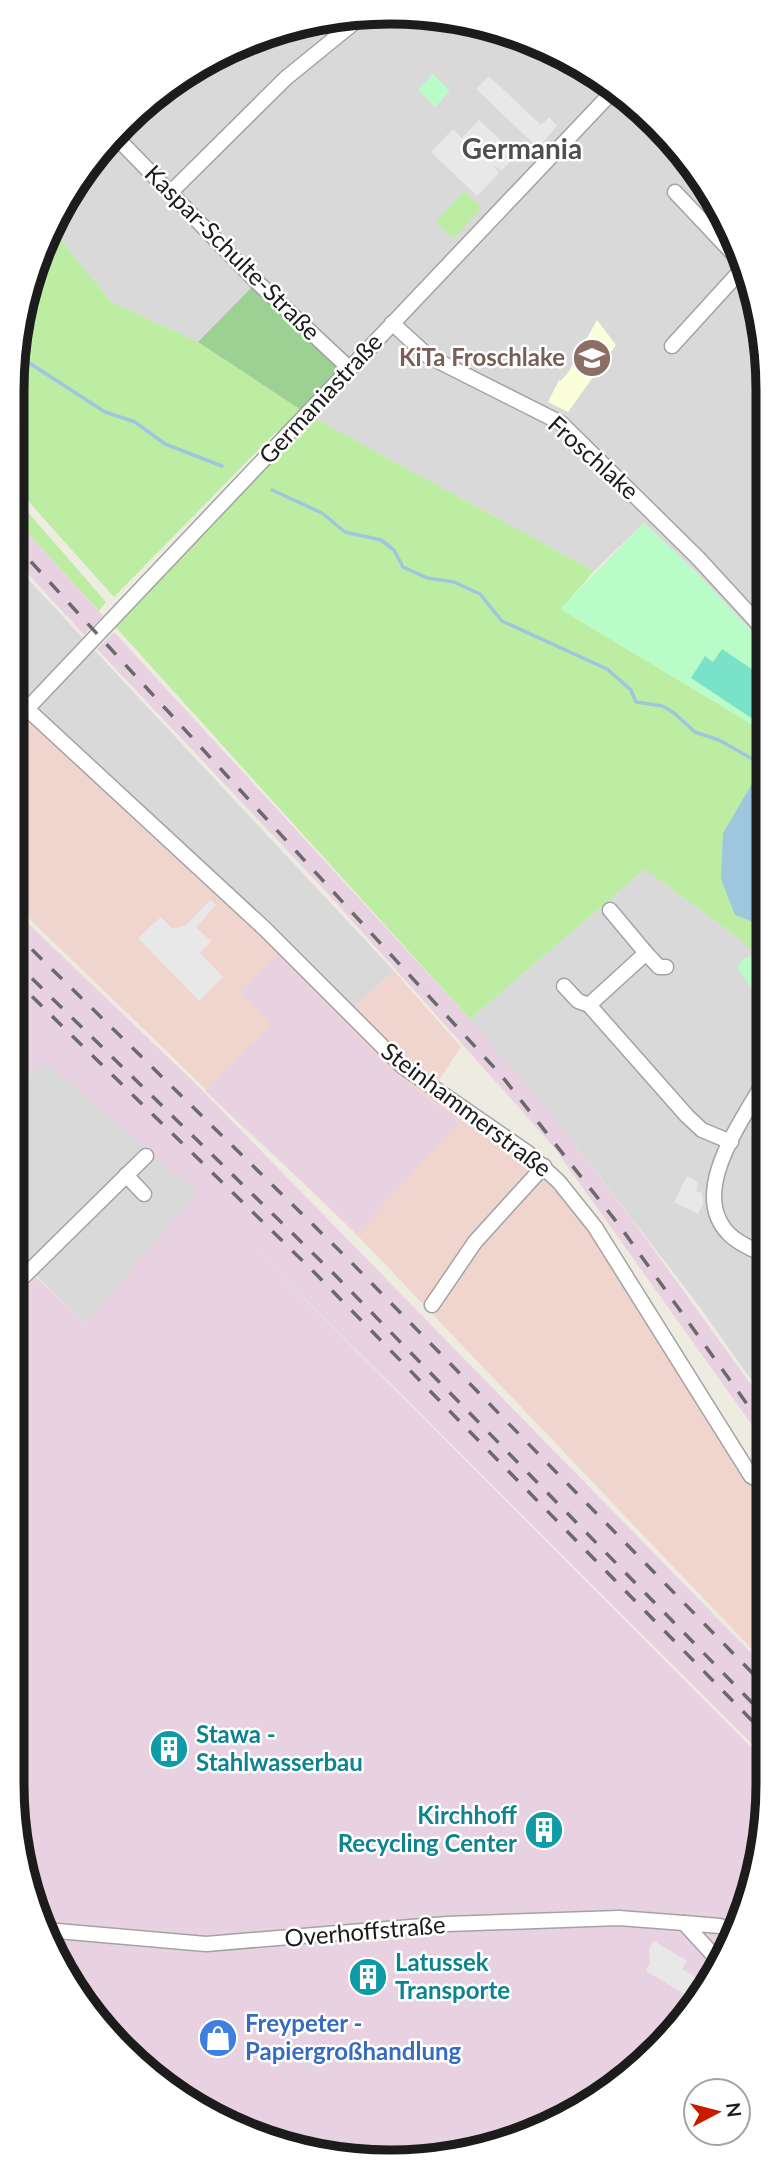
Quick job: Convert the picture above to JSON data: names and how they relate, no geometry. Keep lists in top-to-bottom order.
{
  "streets": {
    "street": [
      "Kaspar-Schulte-Straße",
      "Germaniastraße",
      "Froschlake",
      "Steinhammerstraße",
      "Overhoffstraße"
    ]
  },
  "crossings": [
    ["Kaspar-Schulte-Straße", "Germaniastraße"],
    ["Germaniastraße", "Froschlake"],
    ["Germaniastraße", "Steinhammerstraße"]
  ],
  "districts": ["Germania"],
  "places": {
    "school or university": ["KiTa Froschlake"],
    "building": ["Stawa - Stahlwasserbau", "Kirchhoff Recycling Center", "Latussek Transporte"],
    "shop": ["Freypeter - Papiergroßhandlung"]
  },
  "north": "right"
}
